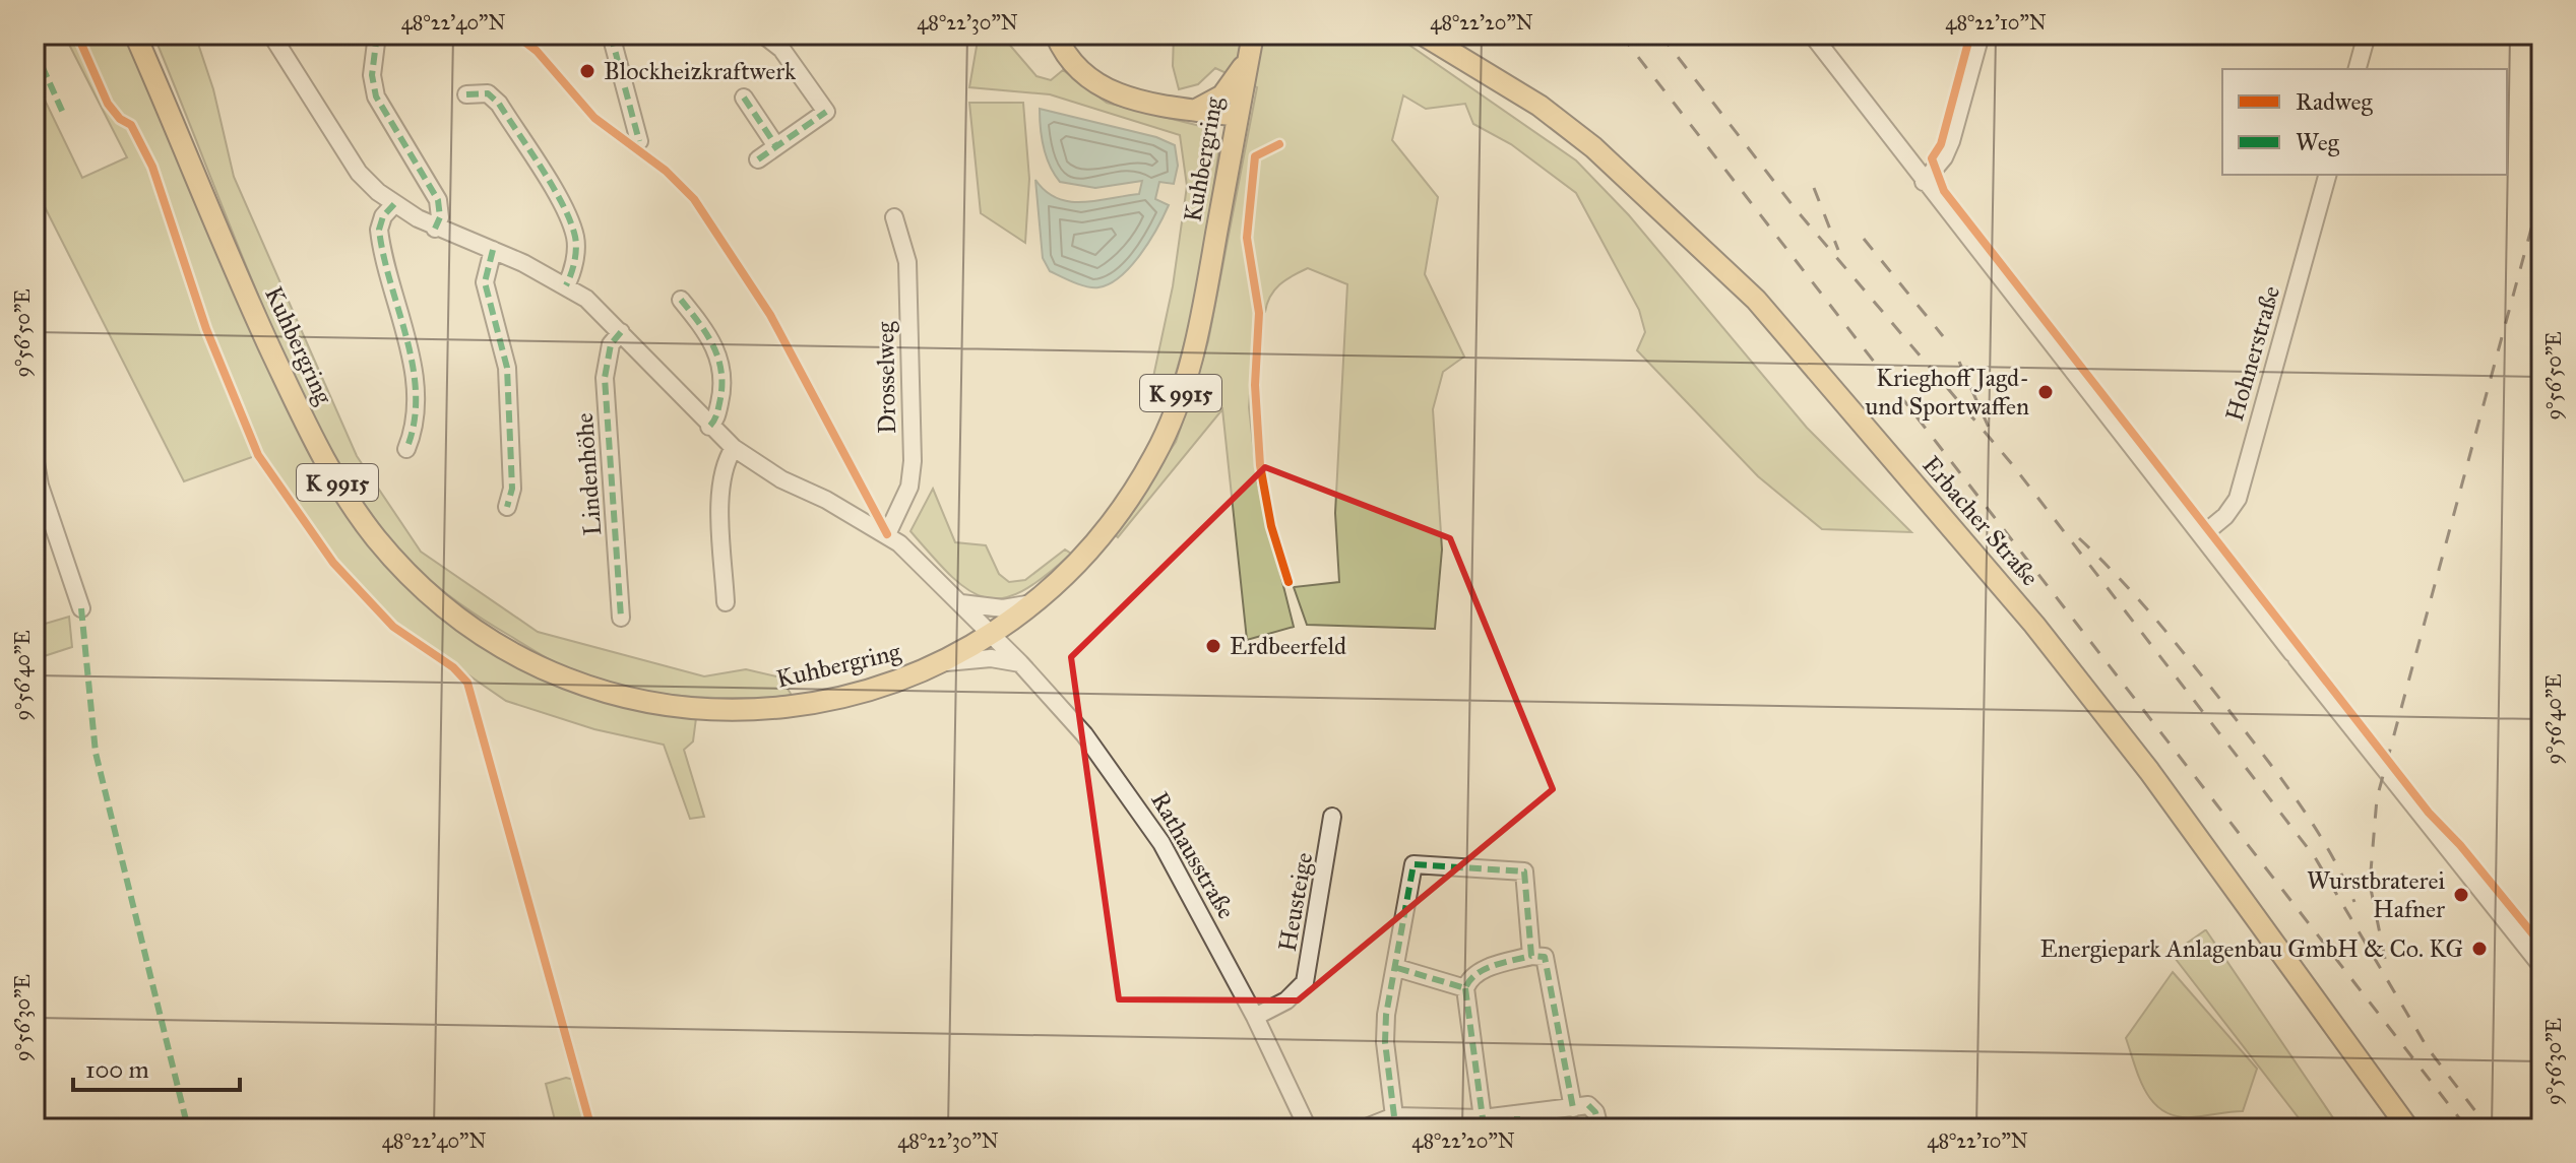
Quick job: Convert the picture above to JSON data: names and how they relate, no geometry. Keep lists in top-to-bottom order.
{
  "streets": {
    "main road": ["Kuhbergring", "K 9915", "Erbacher Straße"],
    "street": [
      "Hohnerstraße",
      "Drosselweg",
      "Lindenhöhe",
      "Rathausstraße",
      "Heusteige"
    ]
  },
  "crossings": [
    ["Kuhbergring", "Rathausstraße"],
    ["Drosselweg", "Rathausstraße"],
    ["Rathausstraße", "Heusteige"]
  ],
  "places": [
    "Blockheizkraftwerk",
    "Krieghoff Jagd- und Sportwaffen",
    "Erdbeerfeld",
    "Wurstbraterei Hafner",
    "Energiepark Anlagenbau GmbH & Co. KG"
  ],
  "legend": ["Radweg", "Weg"],
  "scale_bar": "100 m",
  "coordinates": [
    "48°22'40\"N",
    "48°22'30\"N",
    "48°22'20\"N",
    "48°22'10\"N",
    "9°56'50\"E",
    "9°56'40\"E",
    "9°56'30\"E"
  ]
}
